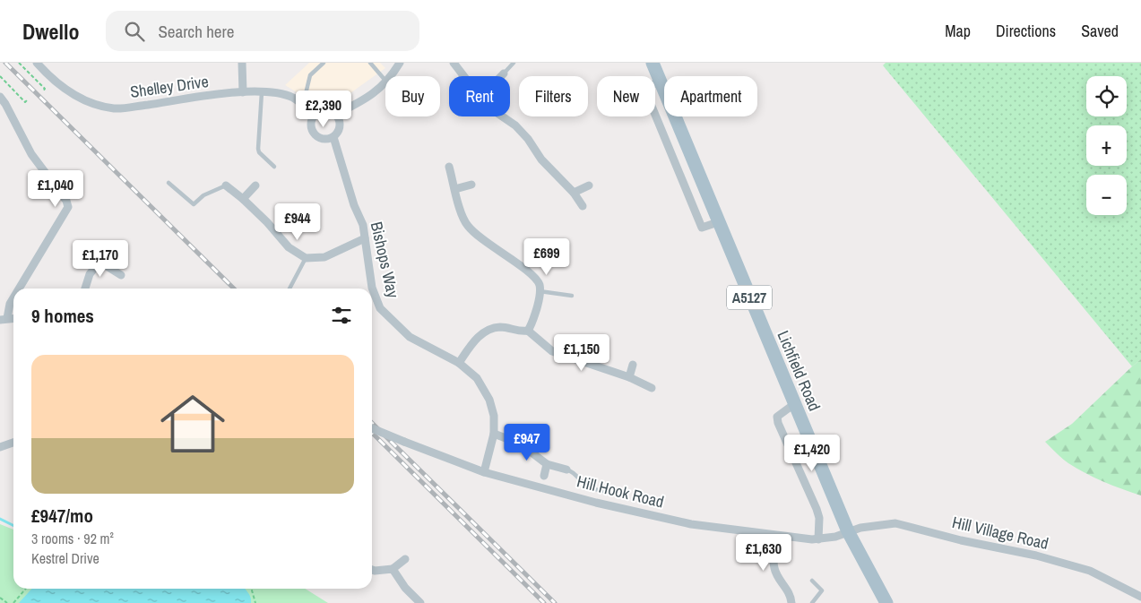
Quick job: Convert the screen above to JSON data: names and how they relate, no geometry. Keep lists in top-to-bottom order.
{
  "streets": {
    "main road": ["A5127", "Lichfield Road"],
    "street": [
      "Shelley Drive",
      "Bishops Way",
      "Hill Hook Road",
      "Hill Village Road"
    ]
  },
  "crossings": [
    ["Shelley Drive", "Bishops Way"],
    ["Bishops Way", "Hill Hook Road"],
    ["Lichfield Road", "Hill Hook Road"],
    ["Lichfield Road", "Hill Village Road"],
    ["Hill Hook Road", "Hill Village Road"]
  ],
  "page": {
    "header": "Dwello",
    "search": "Search here",
    "nav": ["Map", "Directions", "Saved"],
    "map_buttons": ["+", "−"],
    "chip": [
      "Buy",
      "Rent",
      "Filters",
      "New",
      "Apartment"
    ],
    "price": [
      "£2,390",
      "£1,040",
      "£944",
      "£699",
      "£1,170",
      "£1,150",
      "£947",
      "£1,420",
      "£1,630"
    ],
    "heading": "9 homes",
    "list": [
      {
        "name": "£947/mo",
        "note": "3 rooms · 92 m² · Kestrel Drive"
      }
    ]
  }
}
